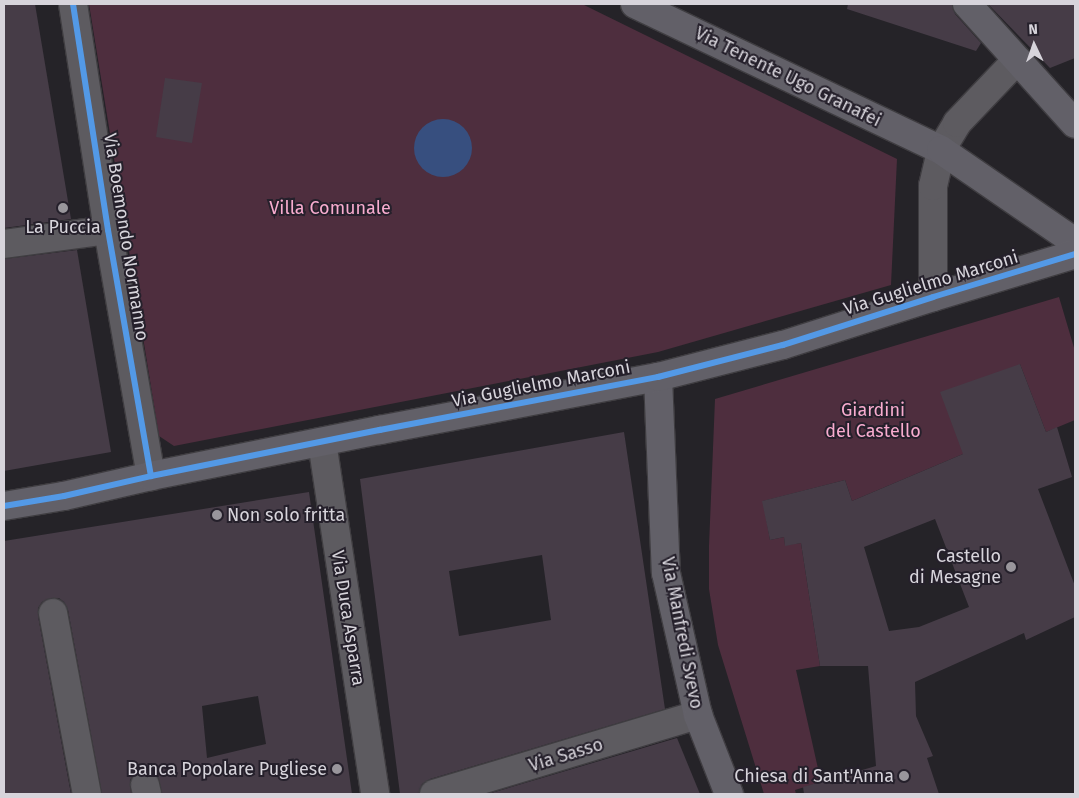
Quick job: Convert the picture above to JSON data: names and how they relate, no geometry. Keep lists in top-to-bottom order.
{
  "streets": {
    "main road": ["Via Tenente Ugo Granafei", "Via Guglielmo Marconi", "Via Manfredi Svevo"],
    "street": ["Via Boemondo Normanno", "Via Duca Asparra", "Via Sasso"]
  },
  "crossings": [
    ["Via Boemondo Normanno", "Via Guglielmo Marconi"],
    ["Via Guglielmo Marconi", "Via Duca Asparra"],
    ["Via Guglielmo Marconi", "Via Manfredi Svevo"],
    ["Via Manfredi Svevo", "Via Sasso"]
  ],
  "parks": ["Villa Comunale", "Giardini del Castello"],
  "places": [
    "La Puccia",
    "Non solo fritta",
    "Castello di Mesagne",
    "Banca Popolare Pugliese",
    "Chiesa di Sant'Anna"
  ],
  "north": "top"
}
